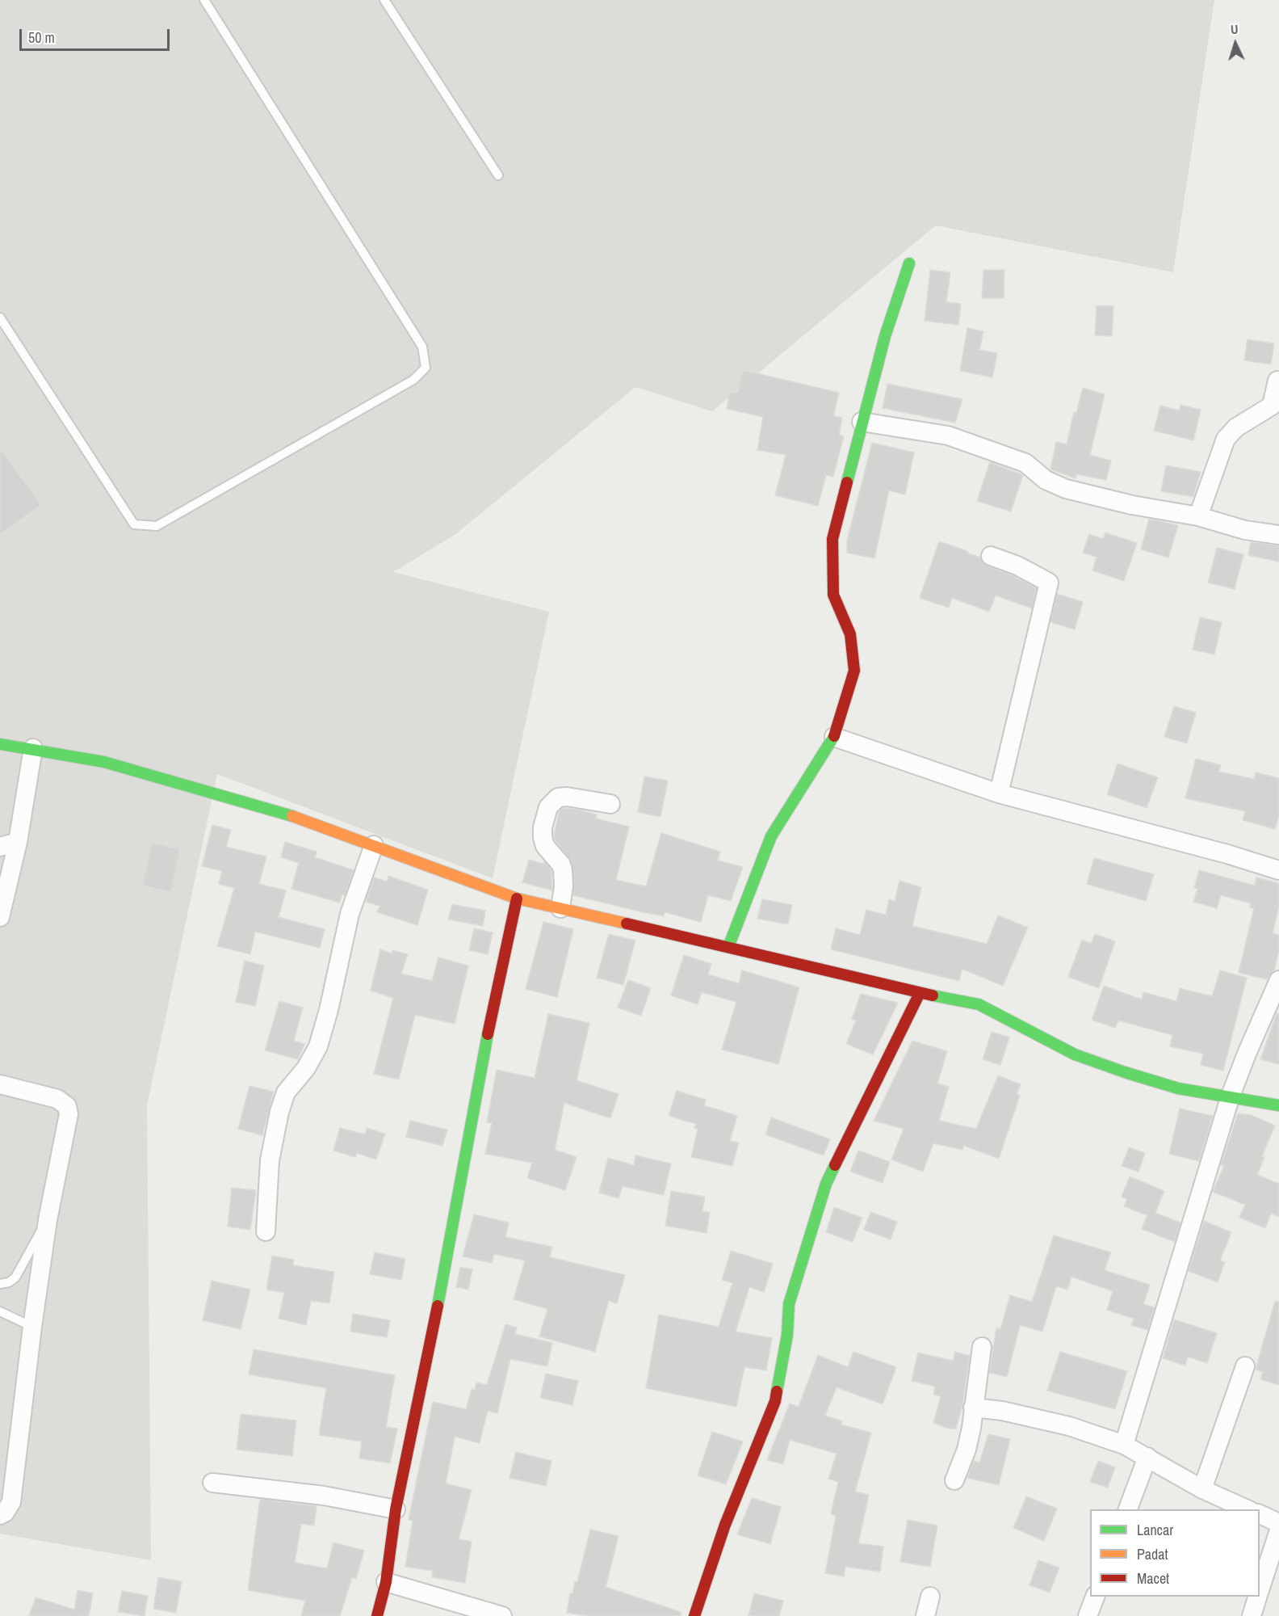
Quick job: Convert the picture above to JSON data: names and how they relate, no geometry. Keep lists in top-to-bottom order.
{
  "legend": ["Lancar", "Padat", "Macet"],
  "scale_bar": "50 m",
  "north": "top"
}
